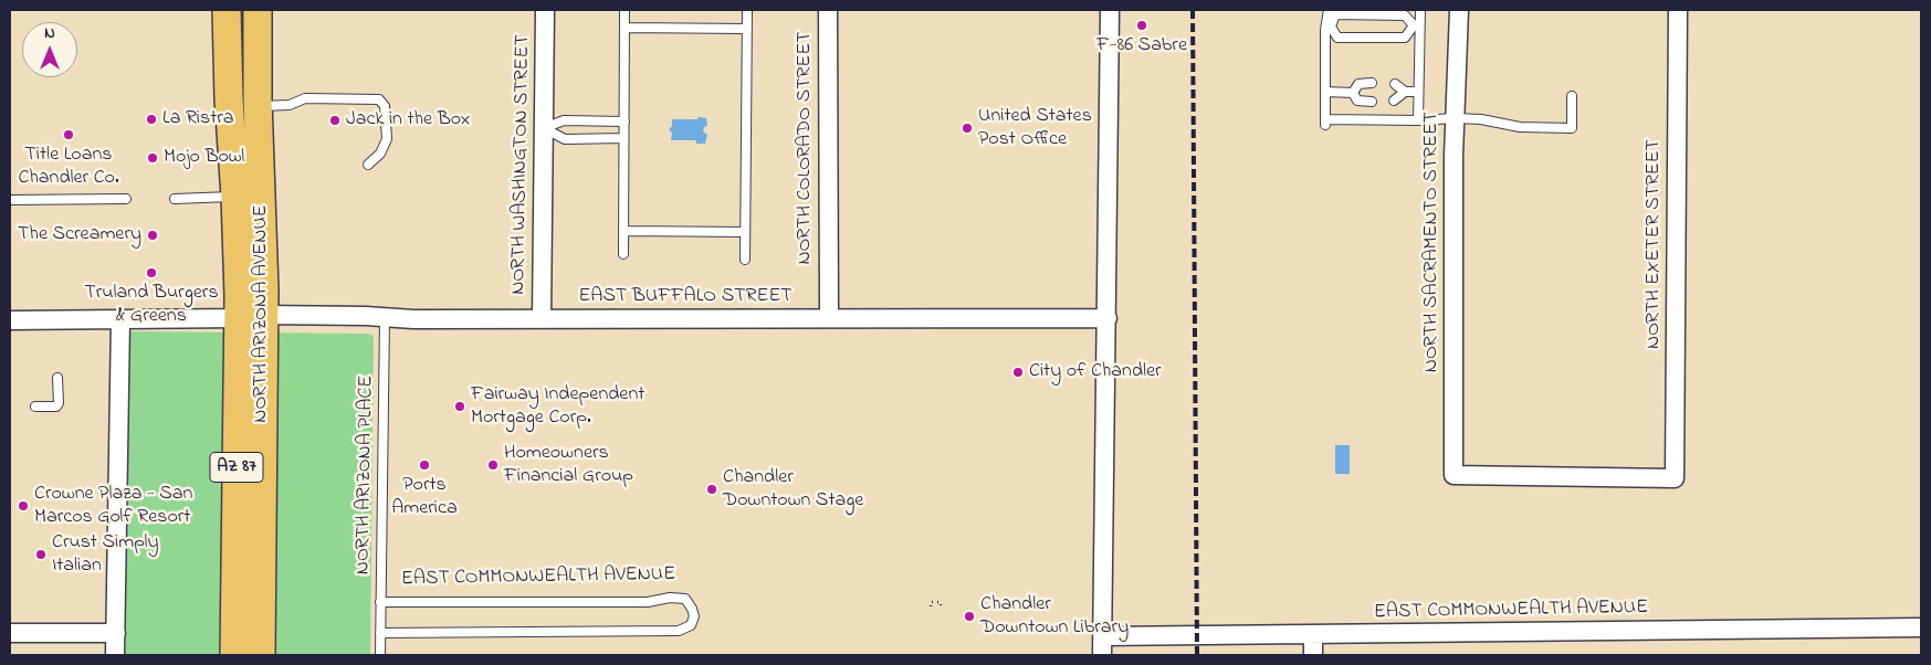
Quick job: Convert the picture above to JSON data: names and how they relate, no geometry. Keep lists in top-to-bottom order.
{
  "streets": {
    "main road": ["NORTH ARIZONA AVENUE", "AZ 87"],
    "street": [
      "NORTH COLORADO STREET",
      "NORTH WASHINGTON STREET",
      "NORTH SACRAMENTO STREET",
      "NORTH EXETER STREET",
      "EAST BUFFALO STREET",
      "EAST COMMONWEALTH AVENUE"
    ],
    "lane": ["NORTH ARIZONA PLACE"]
  },
  "crossings": [
    ["NORTH COLORADO STREET", "EAST BUFFALO STREET"],
    ["NORTH WASHINGTON STREET", "EAST BUFFALO STREET"],
    ["NORTH SACRAMENTO STREET", "NORTH EXETER STREET"],
    ["EAST BUFFALO STREET", "NORTH ARIZONA AVENUE"],
    ["EAST BUFFALO STREET", "NORTH ARIZONA PLACE"],
    ["NORTH ARIZONA PLACE", "EAST COMMONWEALTH AVENUE"]
  ],
  "places": [
    "F-86 Sabre",
    "La Ristra",
    "Jack in the Box",
    "United States Post Office",
    "Title Loans Chandler Co.",
    "Mojo Bowl",
    "The Screamery",
    "Truland Burgers & Greens",
    "City of Chandler",
    "Fairway Independent Mortgage Corp.",
    "Ports America",
    "Homeowners Financial Group",
    "Chandler Downtown Stage",
    "Crowne Plaza - San Marcos Golf Resort",
    "Crust Simply Italian",
    "Chandler Downtown Library"
  ],
  "north": "top"
}
